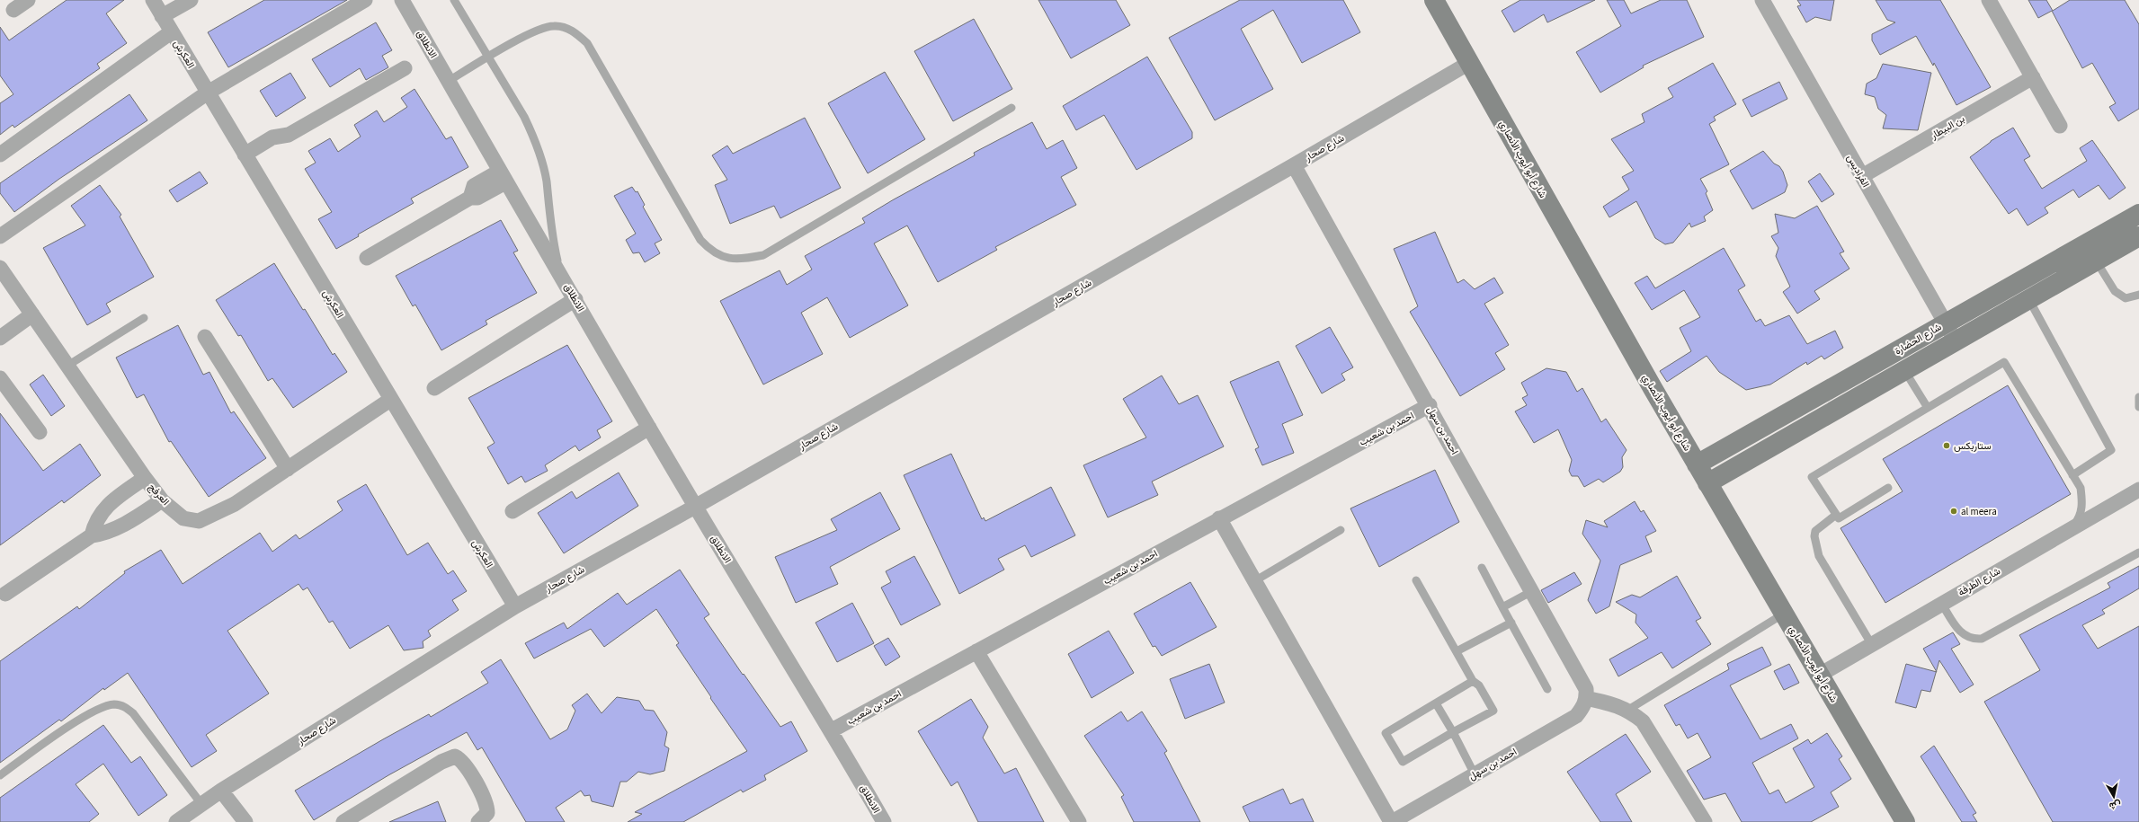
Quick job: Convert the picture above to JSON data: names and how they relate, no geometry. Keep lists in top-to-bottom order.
{
  "streets": {
    "street": [
      "الانطلاق",
      "العكرش",
      "بن البيطار",
      "شارع صحار",
      "شارع أبو أيوب الأنصاري",
      "الفراديس",
      "شارع الحضارة",
      "احمد بن شعيب",
      "احمد بن سهل",
      "العرفج",
      "شارع الطرفة"
    ]
  },
  "crossings": [
    ["الانطلاق", "شارع صحار"],
    ["الانطلاق", "احمد بن شعيب"],
    ["العكرش", "شارع صحار"],
    ["العكرش", "العرفج"],
    ["بن البيطار", "الفراديس"],
    ["شارع صحار", "شارع أبو أيوب الأنصاري"],
    ["شارع صحار", "احمد بن سهل"],
    ["شارع أبو أيوب الأنصاري", "شارع الحضارة"],
    ["شارع أبو أيوب الأنصاري", "شارع الطرفة"],
    ["الفراديس", "شارع الحضارة"],
    ["احمد بن شعيب", "احمد بن سهل"]
  ],
  "places": ["ستاربكس", "al meera"],
  "north": "bottom"
}
